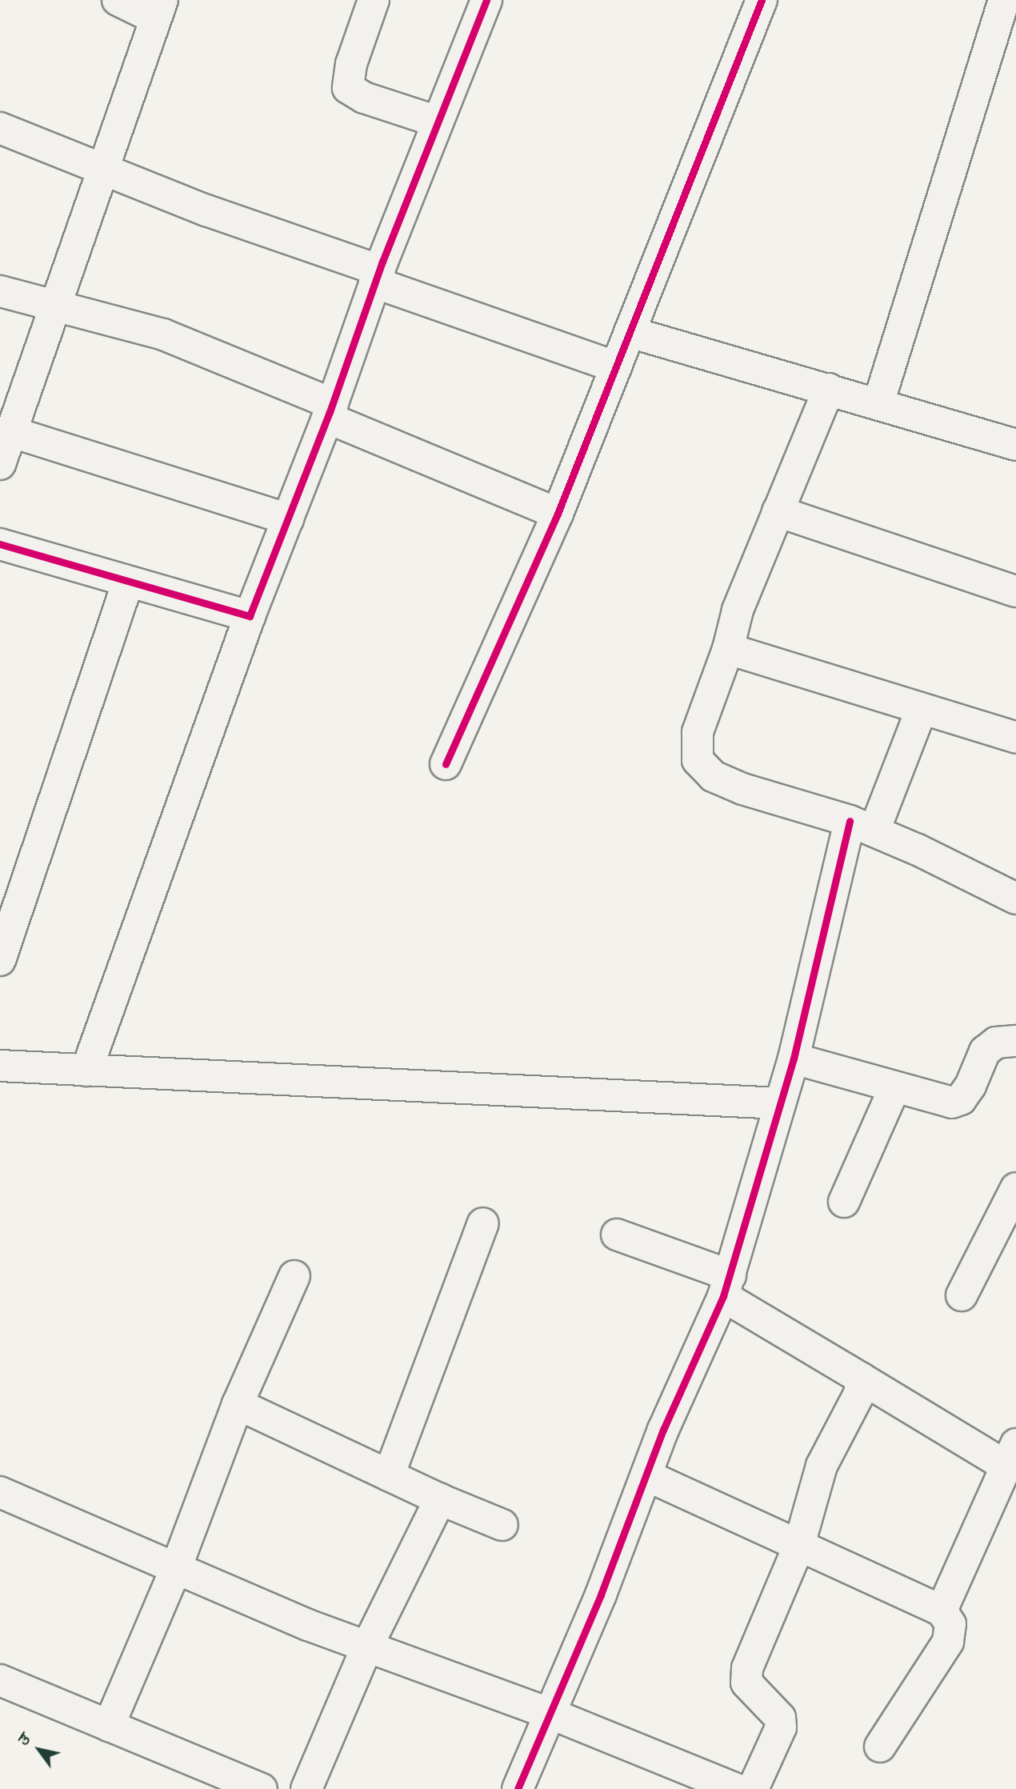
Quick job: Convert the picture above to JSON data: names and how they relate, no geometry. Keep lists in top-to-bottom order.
{
  "north": "top left"
}
